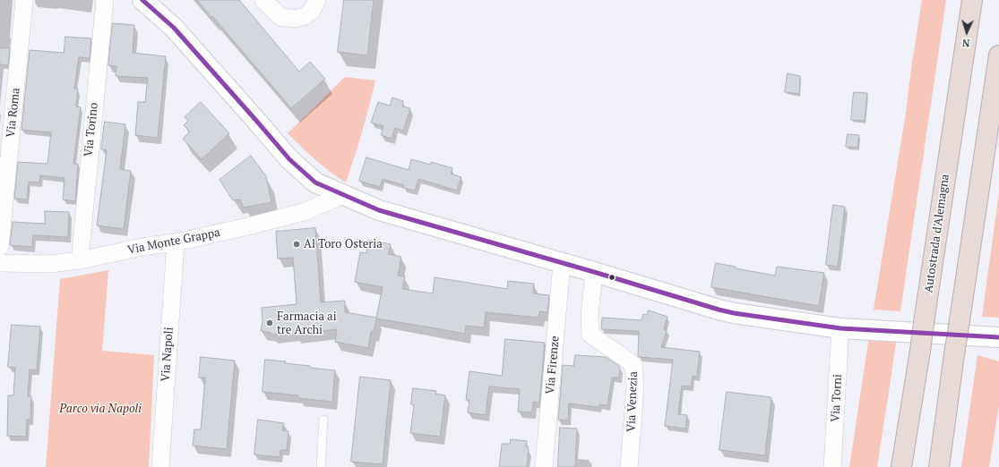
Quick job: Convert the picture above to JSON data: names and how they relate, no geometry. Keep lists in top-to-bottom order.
{
  "streets": {
    "highway": ["Autostrada d'Alemagna"],
    "street": [
      "Via Roma",
      "Via Torino",
      "Via Monte Grappa",
      "Via Napoli",
      "Via Firenze",
      "Via Torni",
      "Via Venezia"
    ]
  },
  "crossings": [
    ["Via Torino", "Via Monte Grappa"],
    ["Via Monte Grappa", "Via Napoli"]
  ],
  "parks": ["Parco via Napoli"],
  "places": ["Al Toro Osteria", "Farmacia ai tre Archi"],
  "north": "bottom"
}
